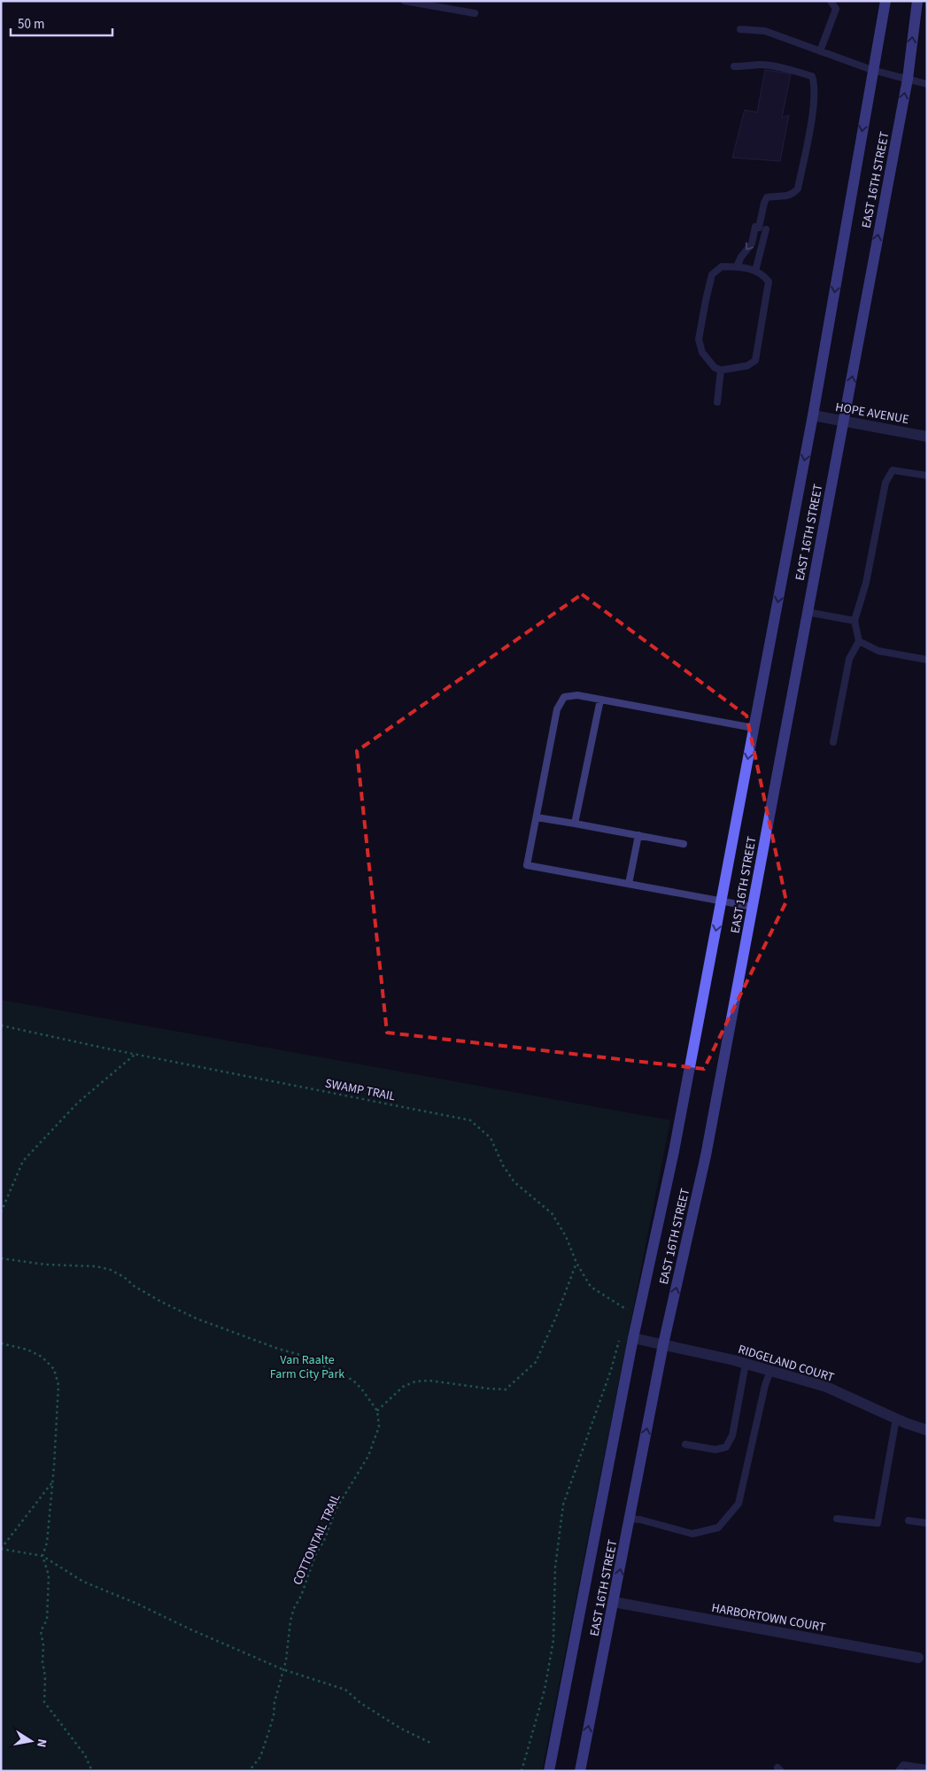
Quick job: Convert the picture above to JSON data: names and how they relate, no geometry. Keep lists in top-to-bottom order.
{
  "streets": {
    "main road": ["EAST 16TH STREET"],
    "street": ["HOPE AVENUE", "RIDGELAND COURT", "HARBORTOWN COURT"],
    "path": ["SWAMP TRAIL", "COTTONTAIL TRAIL"]
  },
  "crossings": [
    ["EAST 16TH STREET", "HOPE AVENUE"],
    ["EAST 16TH STREET", "RIDGELAND COURT"],
    ["EAST 16TH STREET", "HARBORTOWN COURT"]
  ],
  "parks": ["Van Raalte Farm City Park"],
  "scale_bar": "50 m",
  "north": "right"
}
